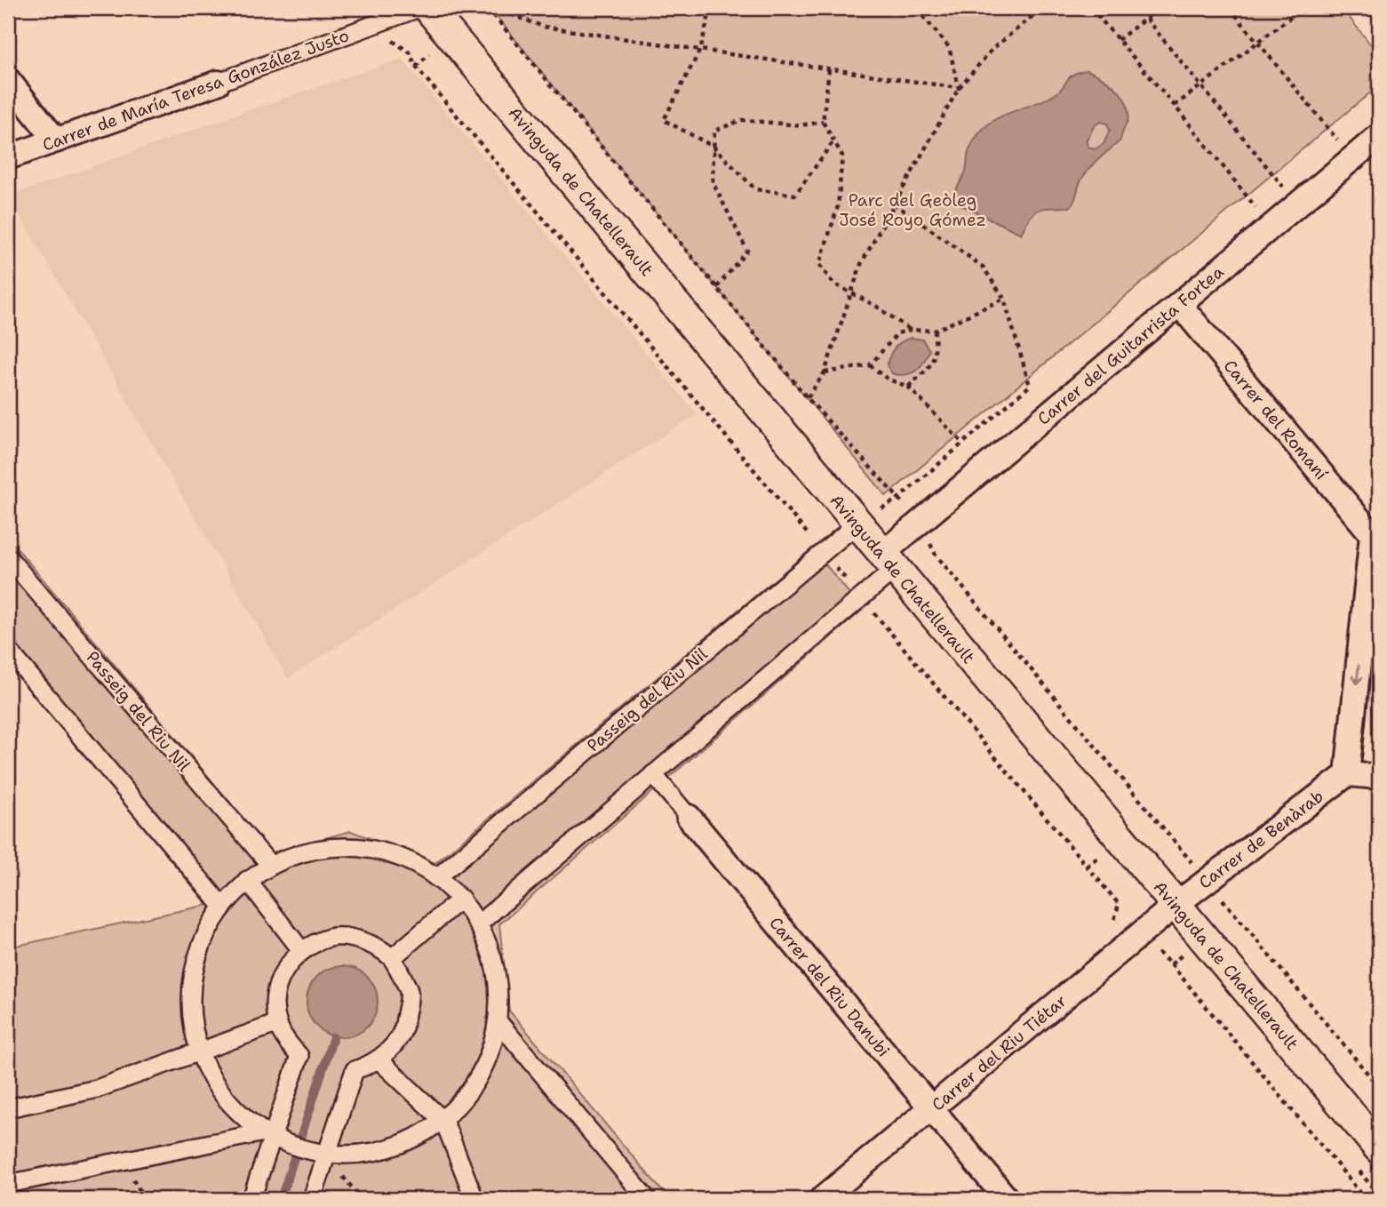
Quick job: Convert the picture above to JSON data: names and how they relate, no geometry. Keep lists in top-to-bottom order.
{
  "streets": {
    "street": [
      "Carrer de María Teresa González Justo",
      "Avinguda de Chatellerault",
      "Carrer del Guitarrista Fortea",
      "Carrer del Romaní",
      "Passeig del Riu Nil",
      "Carrer de Benàrab",
      "Carrer del Riu Danubi",
      "Carrer del Riu Tiétar"
    ]
  },
  "crossings": [
    ["Avinguda de Chatellerault", "Carrer del Guitarrista Fortea"],
    ["Avinguda de Chatellerault", "Passeig del Riu Nil"],
    ["Avinguda de Chatellerault", "Carrer de Benàrab"],
    ["Avinguda de Chatellerault", "Carrer del Riu Tiétar"],
    ["Carrer del Guitarrista Fortea", "Carrer del Romaní"],
    ["Carrer de Benàrab", "Carrer del Riu Tiétar"],
    ["Carrer del Riu Danubi", "Carrer del Riu Tiétar"]
  ],
  "parks": ["Parc del Geòleg José Royo Gómez"]
}
